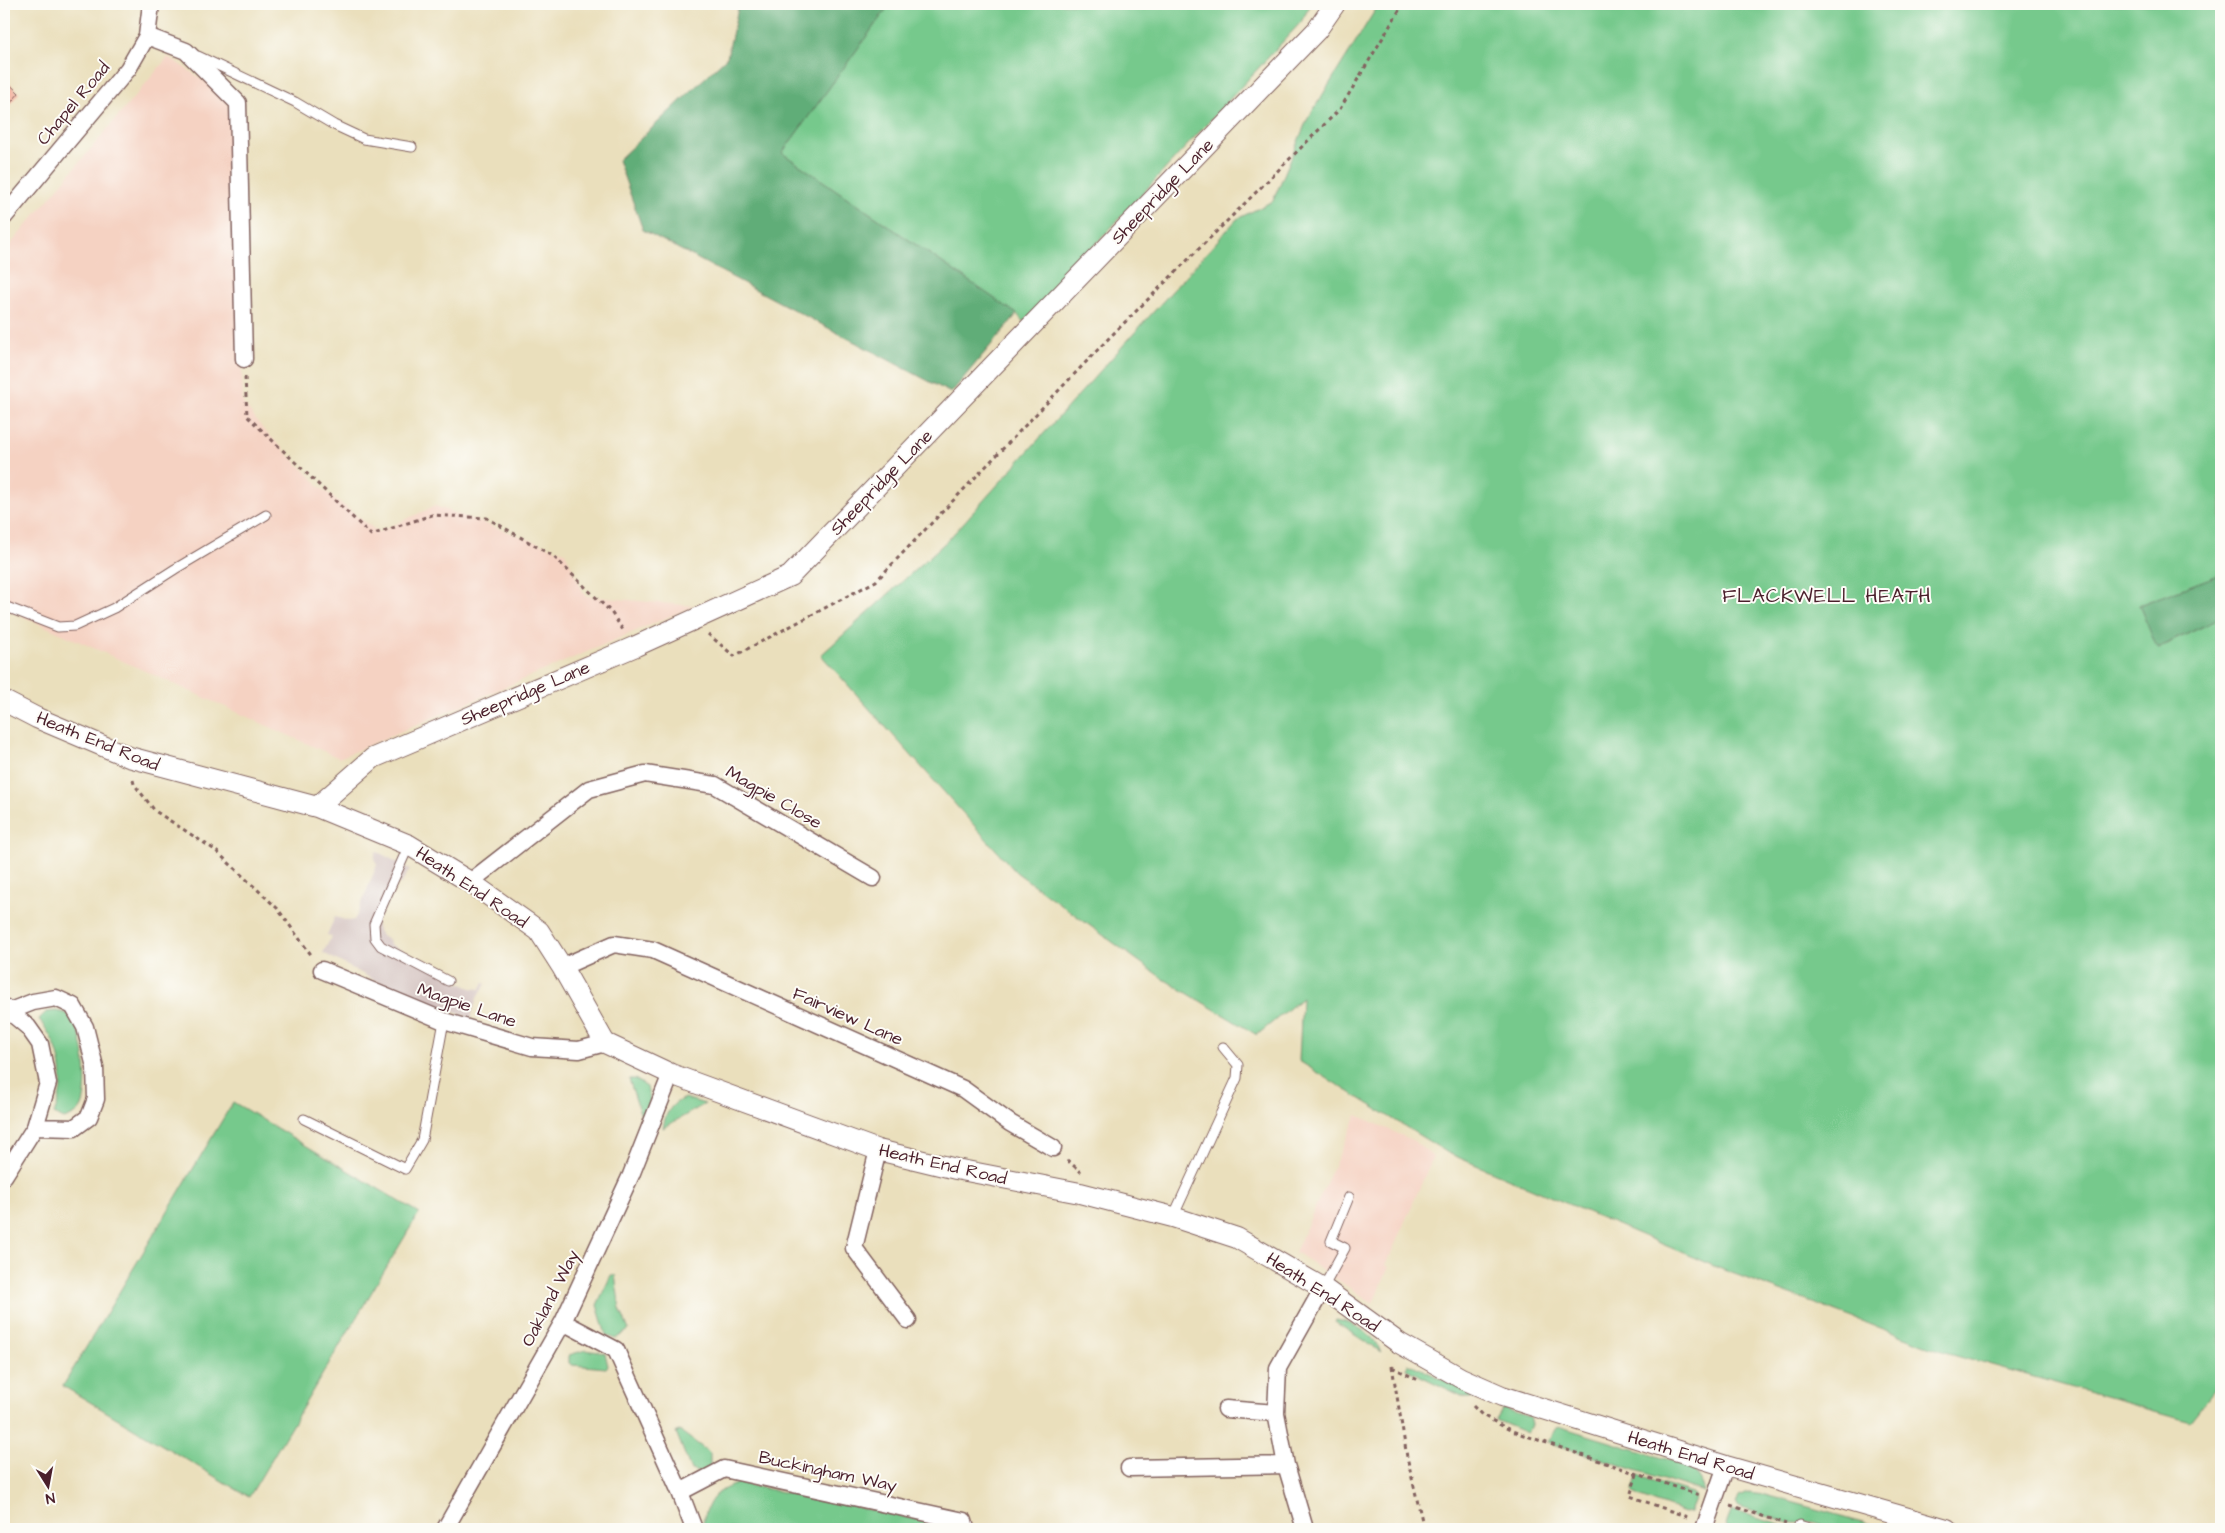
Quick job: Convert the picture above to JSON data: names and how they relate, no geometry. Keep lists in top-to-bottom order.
{
  "streets": {
    "street": [
      "Chapel Road",
      "Sheepridge Lane",
      "Heath End Road",
      "Magpie Close",
      "Magpie Lane",
      "Fairview Lane",
      "Oakland Way",
      "Buckingham Way"
    ]
  },
  "crossings": [
    ["Sheepridge Lane", "Heath End Road"],
    ["Heath End Road", "Magpie Close"],
    ["Heath End Road", "Magpie Lane"],
    ["Heath End Road", "Fairview Lane"],
    ["Heath End Road", "Oakland Way"]
  ],
  "districts": ["FLACKWELL HEATH"],
  "north": "bottom"
}
